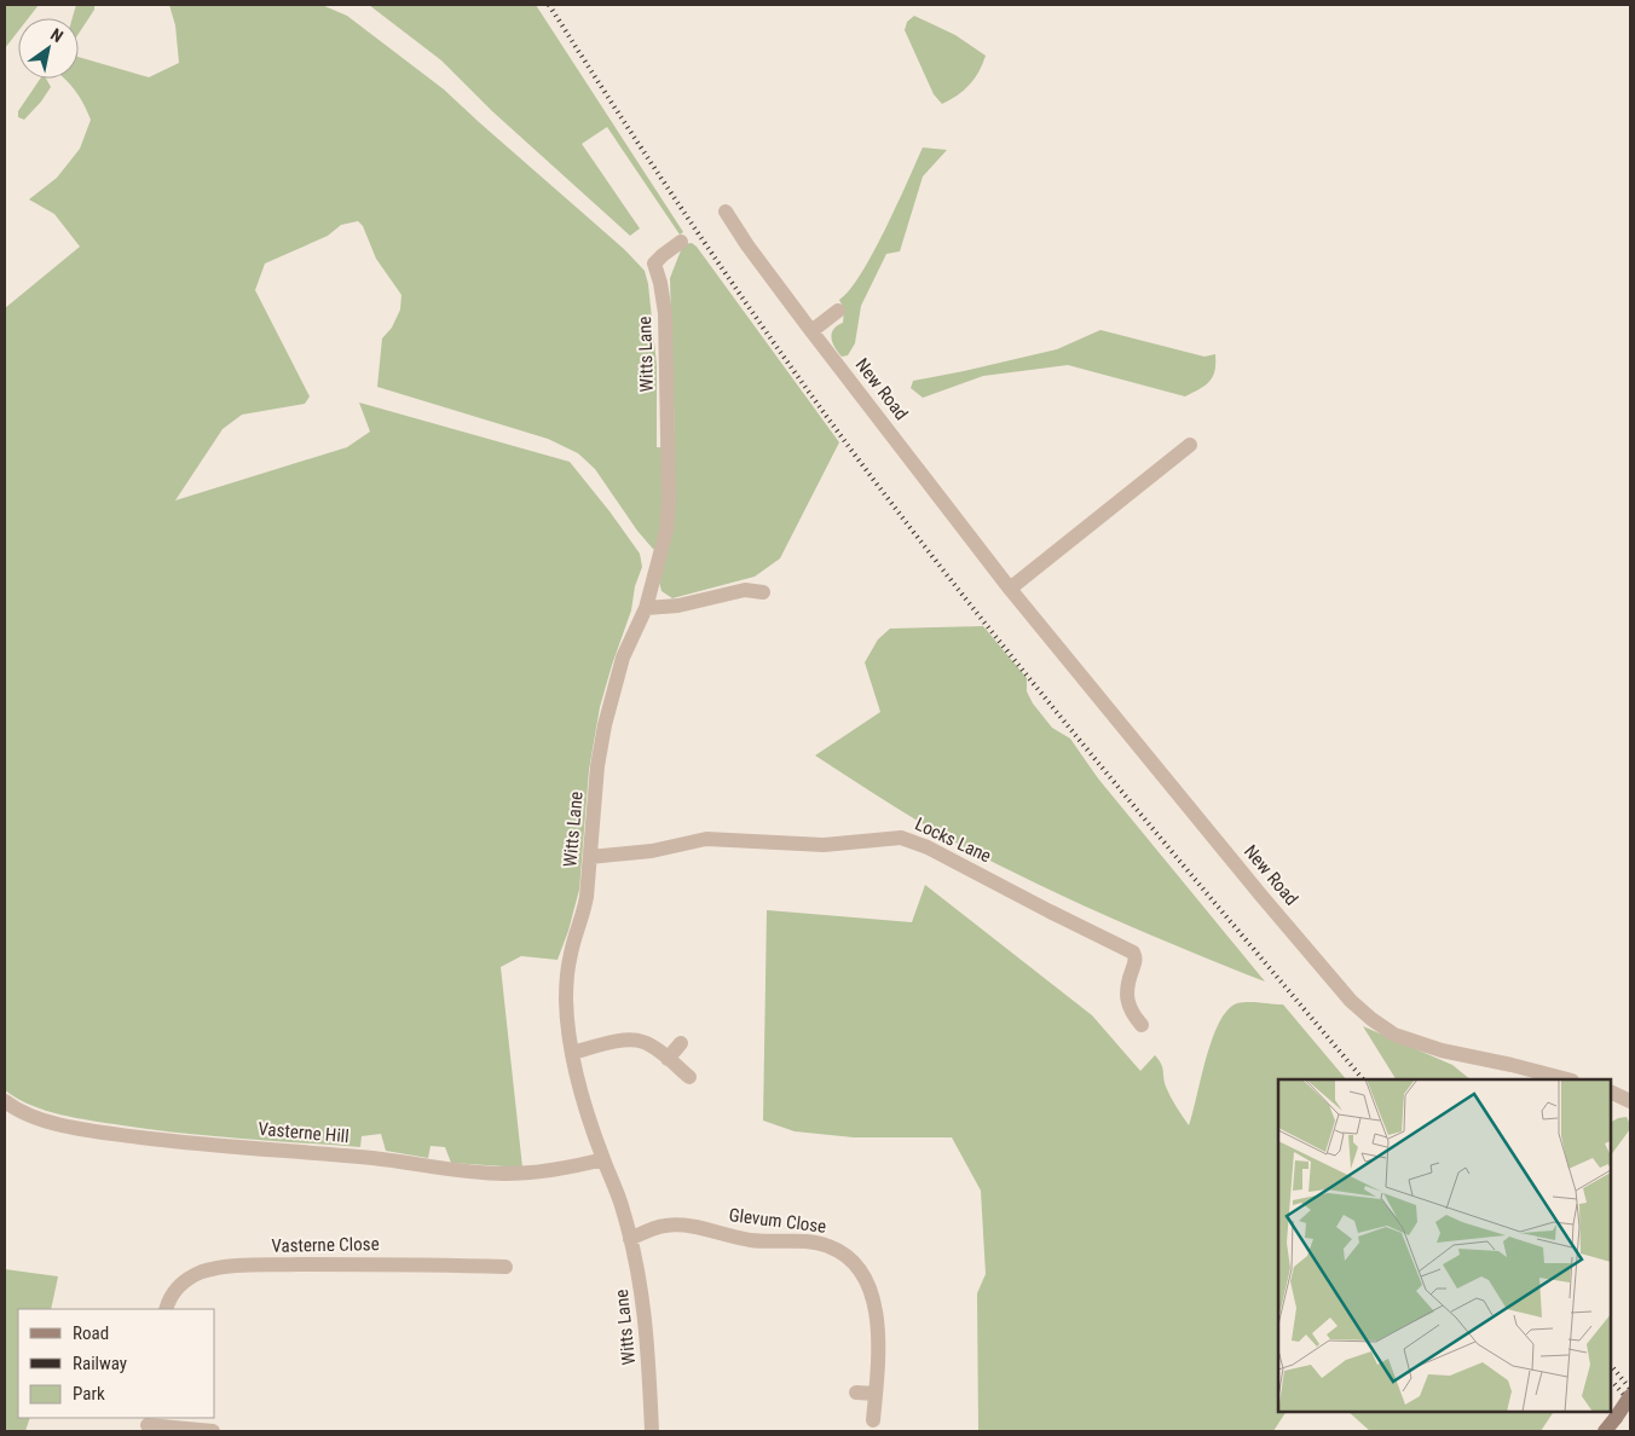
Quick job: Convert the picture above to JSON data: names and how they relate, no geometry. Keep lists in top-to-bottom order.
{
  "streets": {
    "street": [
      "Witts Lane",
      "New Road",
      "Locks Lane",
      "Vasterne Hill",
      "Glevum Close",
      "Vasterne Close"
    ]
  },
  "crossings": [
    ["Witts Lane", "Locks Lane"],
    ["Witts Lane", "Vasterne Hill"],
    ["Witts Lane", "Glevum Close"]
  ],
  "legend": ["Road", "Railway", "Park"],
  "north": "top right"
}
